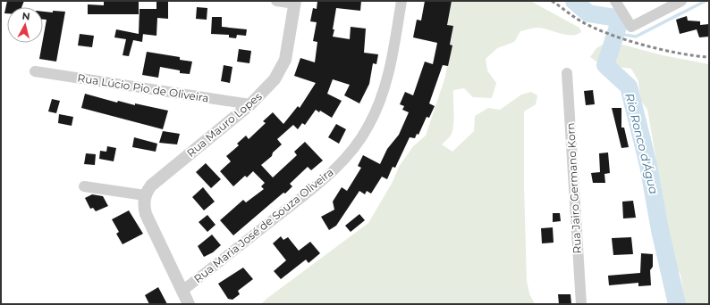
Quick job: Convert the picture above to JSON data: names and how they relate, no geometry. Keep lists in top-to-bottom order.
{
  "streets": {
    "street": [
      "Rua Lúcio Pio de Oliveira",
      "Rua Mauro Lopes",
      "Rua Jairo Germano Korn",
      "Rua Maria José de Souza Oliveira"
    ]
  },
  "crossings": [
    ["Rua Lúcio Pio de Oliveira", "Rua Mauro Lopes"]
  ],
  "water": ["Rio Ronco d'Água"],
  "north": "top"
}
